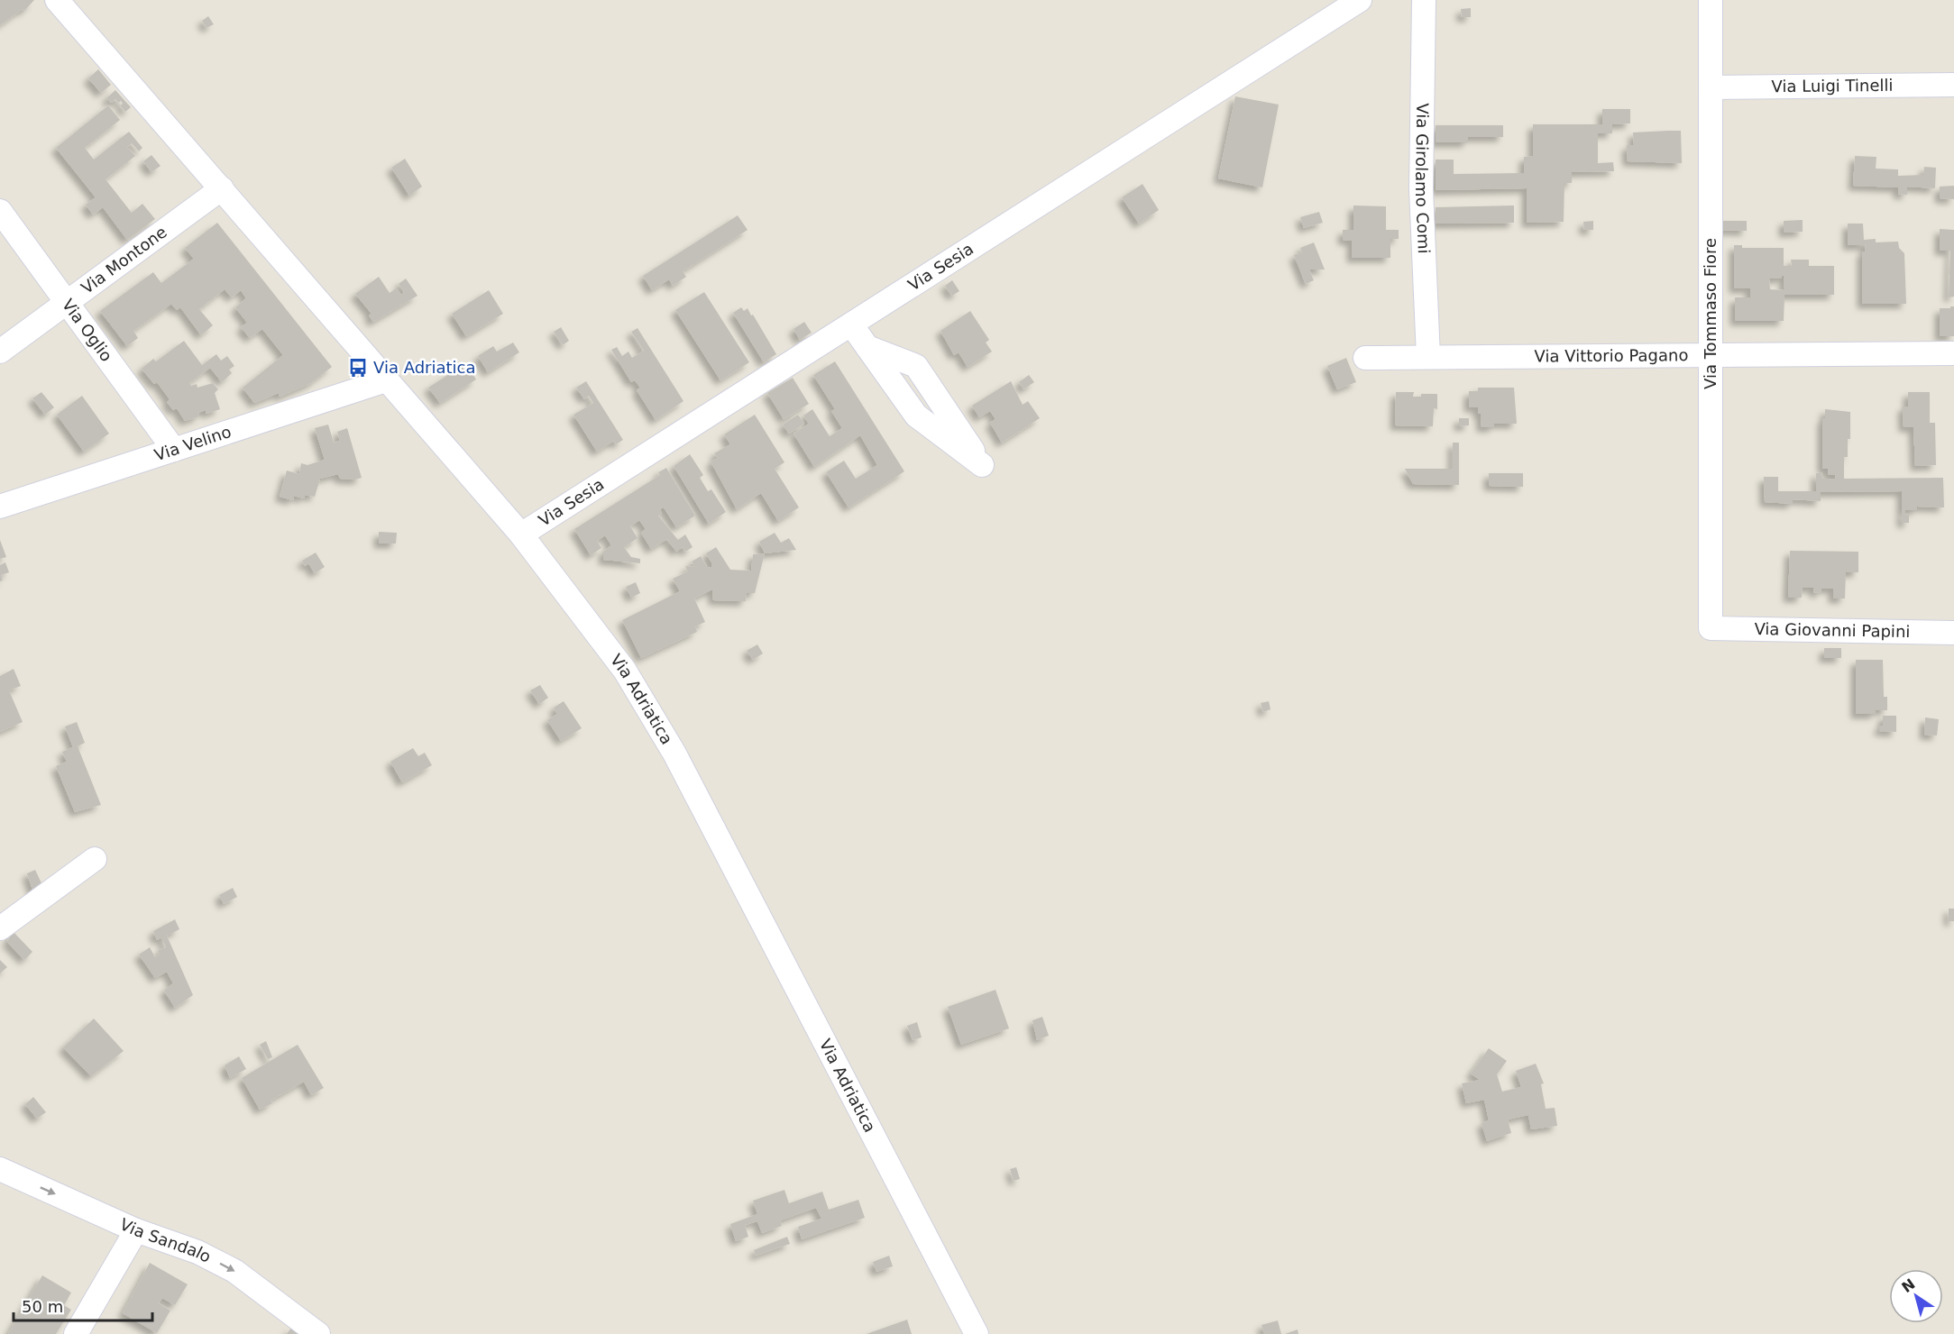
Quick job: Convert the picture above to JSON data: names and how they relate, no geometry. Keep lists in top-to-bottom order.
{
  "streets": {
    "street": [
      "Via Luigi Tinelli",
      "Via Girolamo Comi",
      "Via Montone",
      "Via Sesia",
      "Via Tommaso Fiore",
      "Via Oglio",
      "Via Vittorio Pagano",
      "Via Velino",
      "Via Giovanni Papini",
      "Via Adriatica",
      "Via Sandalo"
    ]
  },
  "crossings": [
    ["Via Luigi Tinelli", "Via Tommaso Fiore"],
    ["Via Girolamo Comi", "Via Vittorio Pagano"],
    ["Via Montone", "Via Oglio"],
    ["Via Montone", "Via Adriatica"],
    ["Via Sesia", "Via Adriatica"],
    ["Via Tommaso Fiore", "Via Vittorio Pagano"],
    ["Via Tommaso Fiore", "Via Giovanni Papini"],
    ["Via Oglio", "Via Velino"],
    ["Via Velino", "Via Adriatica"]
  ],
  "one_way": ["Via Sandalo"],
  "places": {
    "bus stop": ["Via Adriatica"]
  },
  "scale_bar": "50 m",
  "north": "top left"
}
